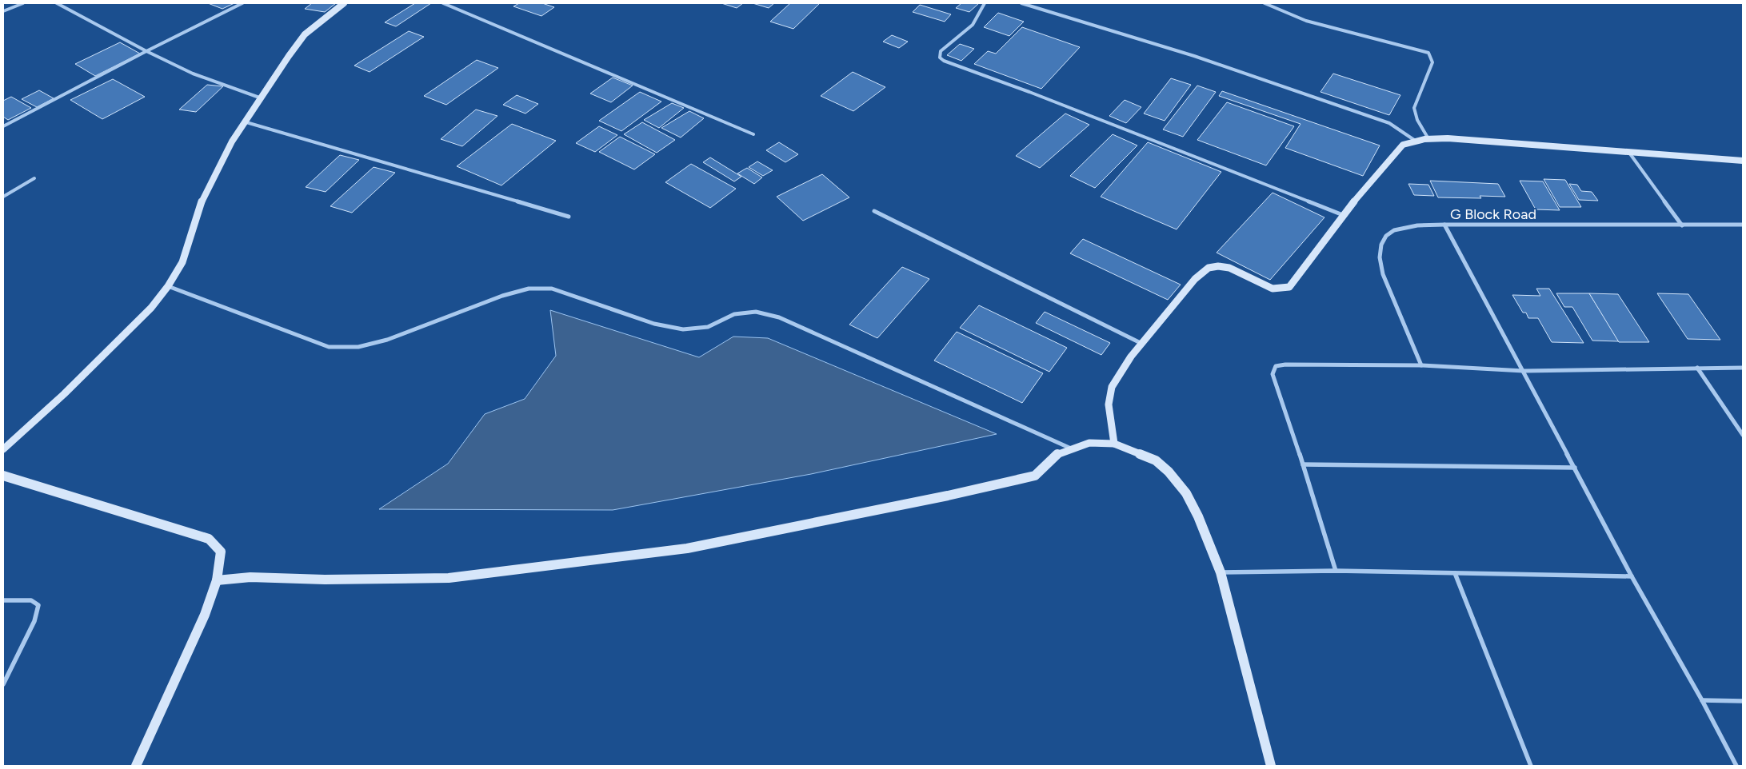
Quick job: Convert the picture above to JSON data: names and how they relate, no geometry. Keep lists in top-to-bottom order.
{
  "streets": {
    "street": ["G Block Road"]
  }
}
